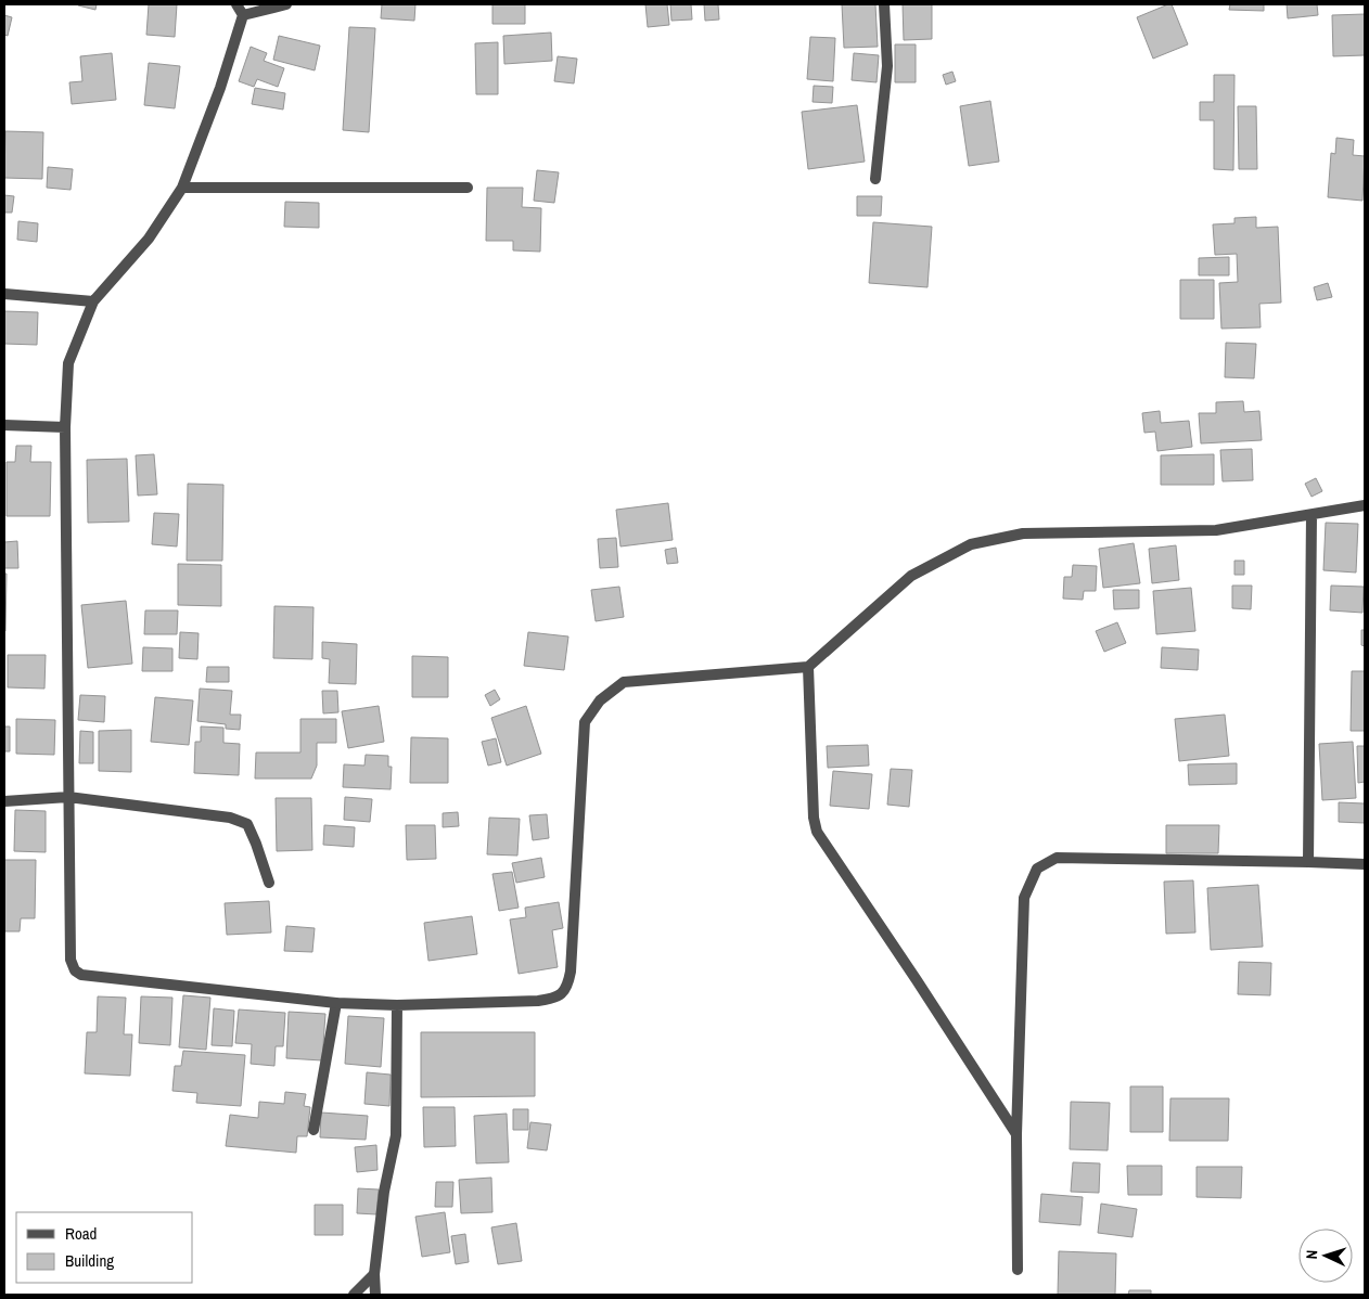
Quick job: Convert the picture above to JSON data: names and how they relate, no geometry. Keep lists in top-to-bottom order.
{
  "legend": ["Road", "Building"],
  "north": "left"
}
